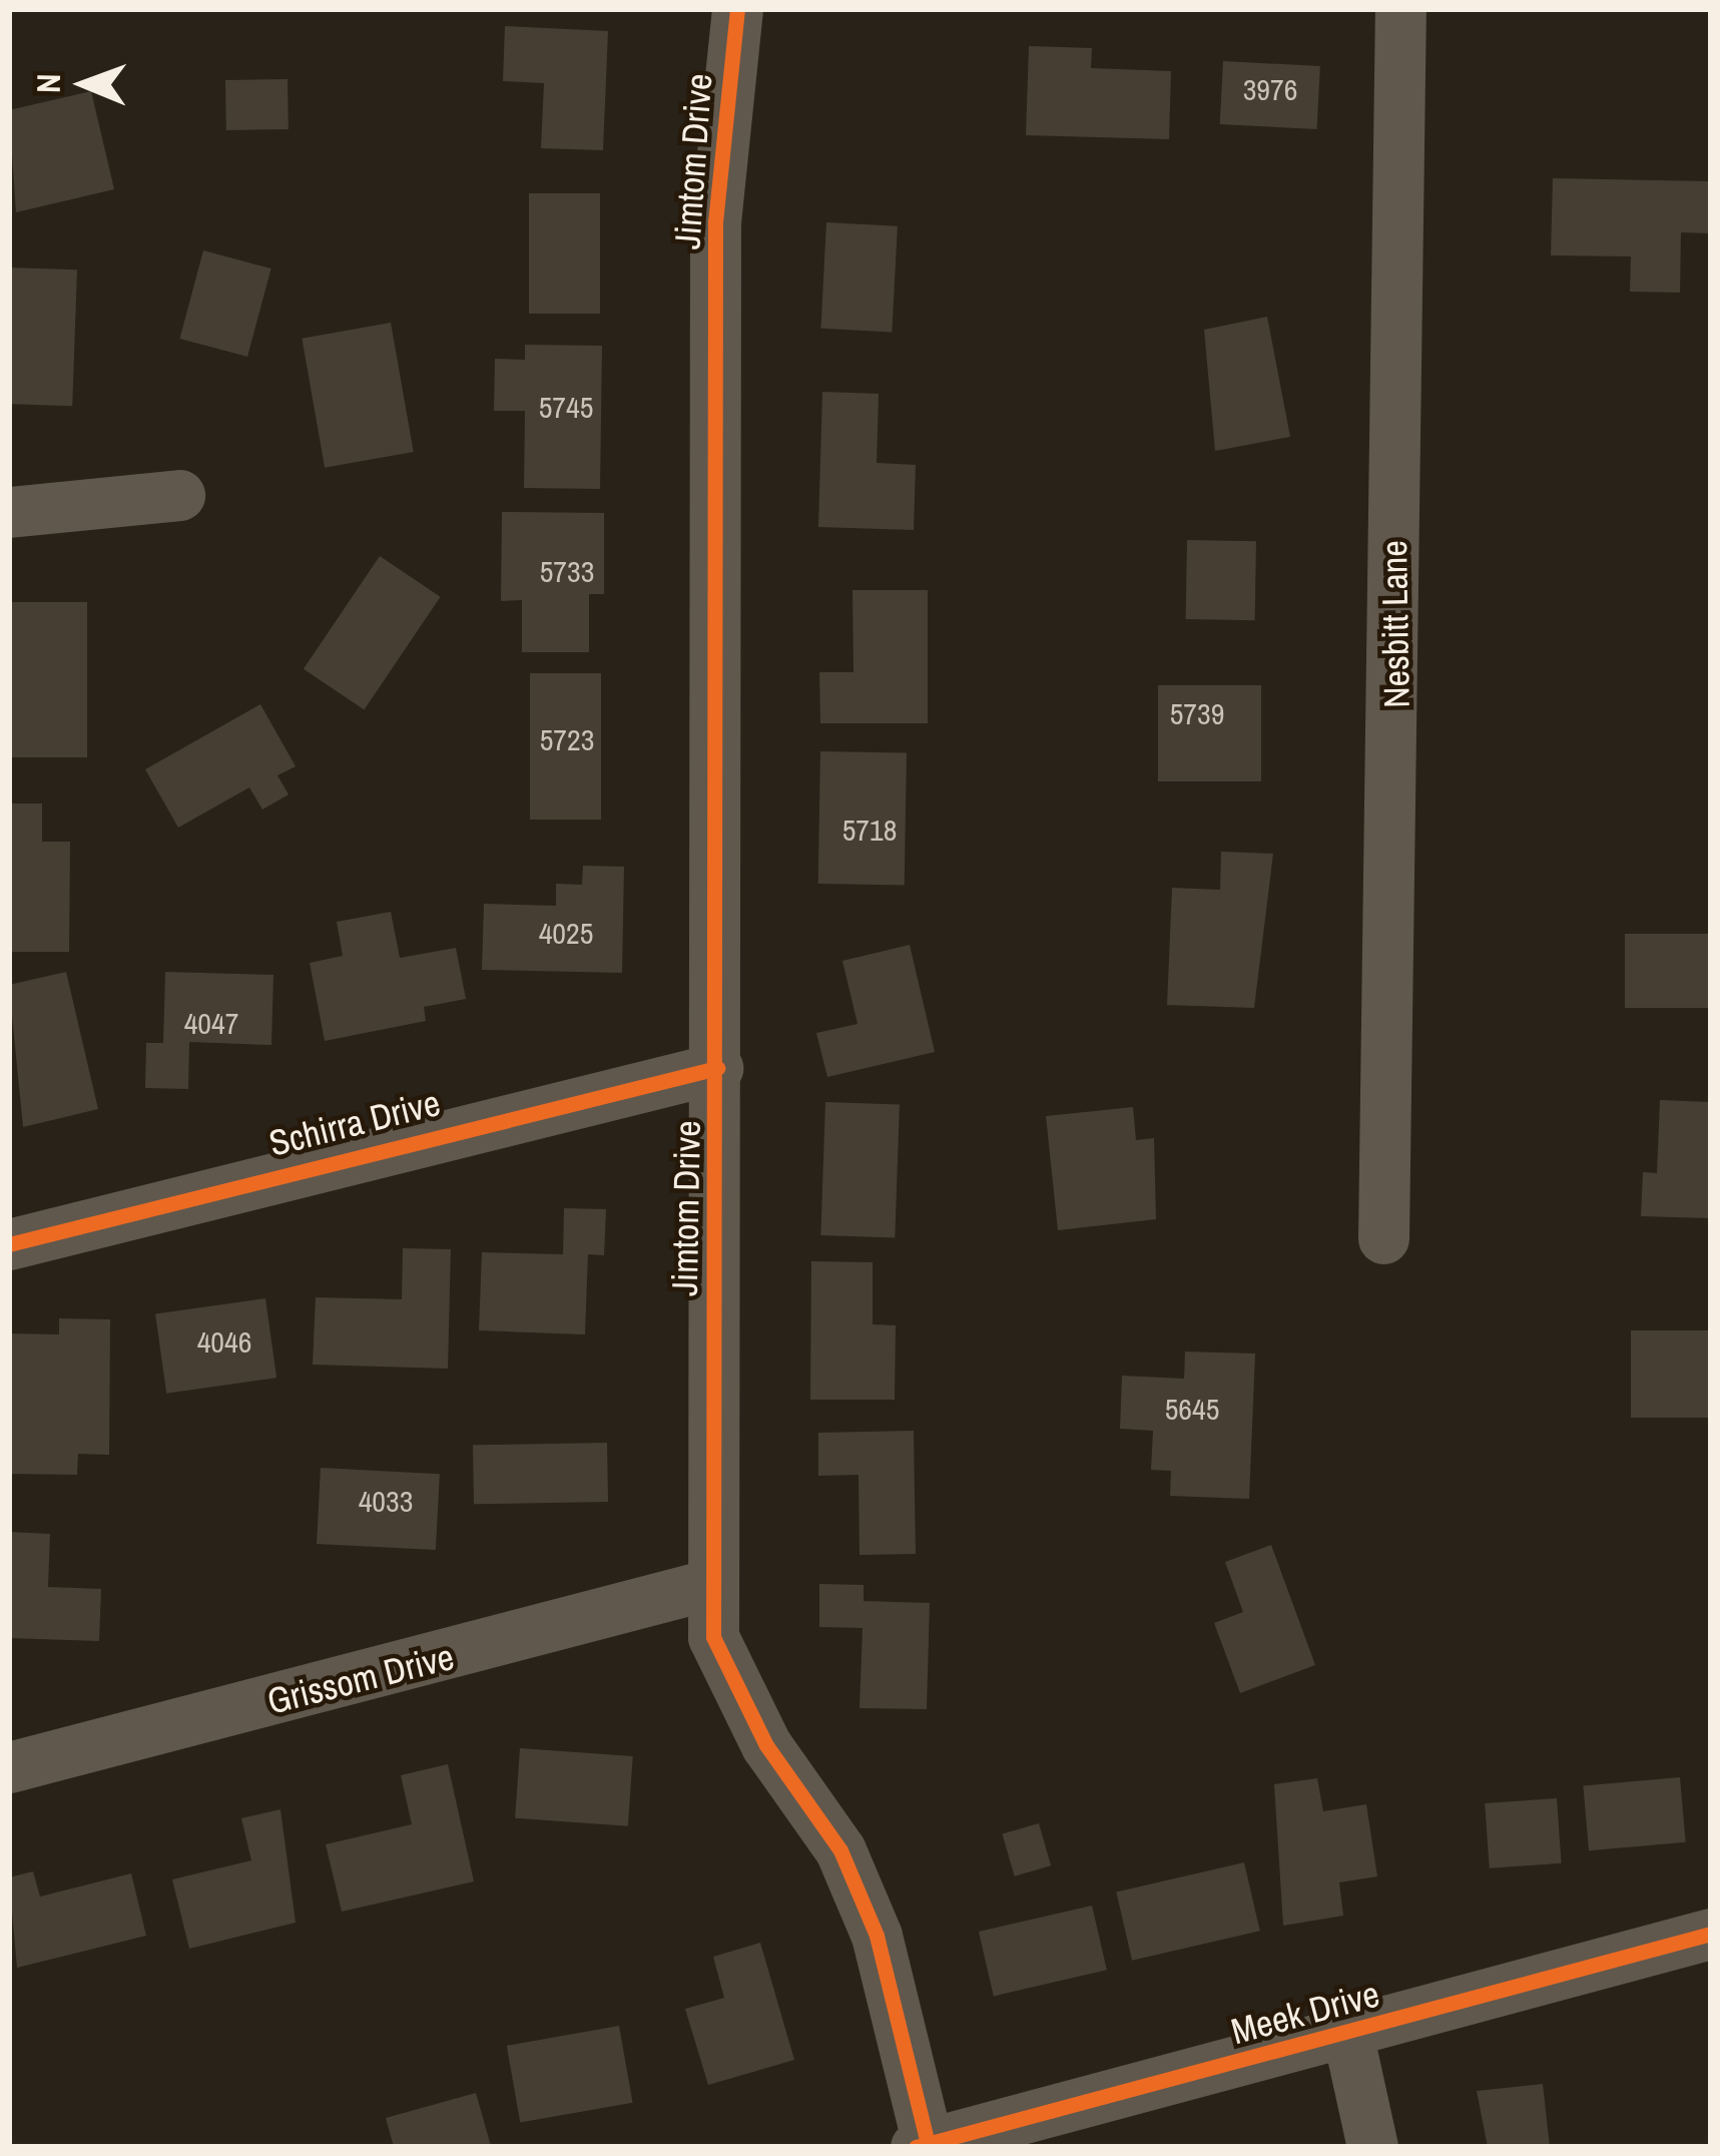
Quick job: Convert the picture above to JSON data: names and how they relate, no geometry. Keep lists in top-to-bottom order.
{
  "streets": {
    "street": [
      "Jimtom Drive",
      "Nesbitt Lane",
      "Schirra Drive",
      "Grissom Drive",
      "Meek Drive"
    ]
  },
  "crossings": [
    ["Jimtom Drive", "Schirra Drive"],
    ["Jimtom Drive", "Grissom Drive"],
    ["Jimtom Drive", "Meek Drive"]
  ],
  "house_numbers": [
    "3976",
    "5745",
    "5733",
    "5739",
    "5723",
    "5718",
    "4025",
    "4047",
    "4046",
    "5645",
    "4033"
  ],
  "north": "left"
}
